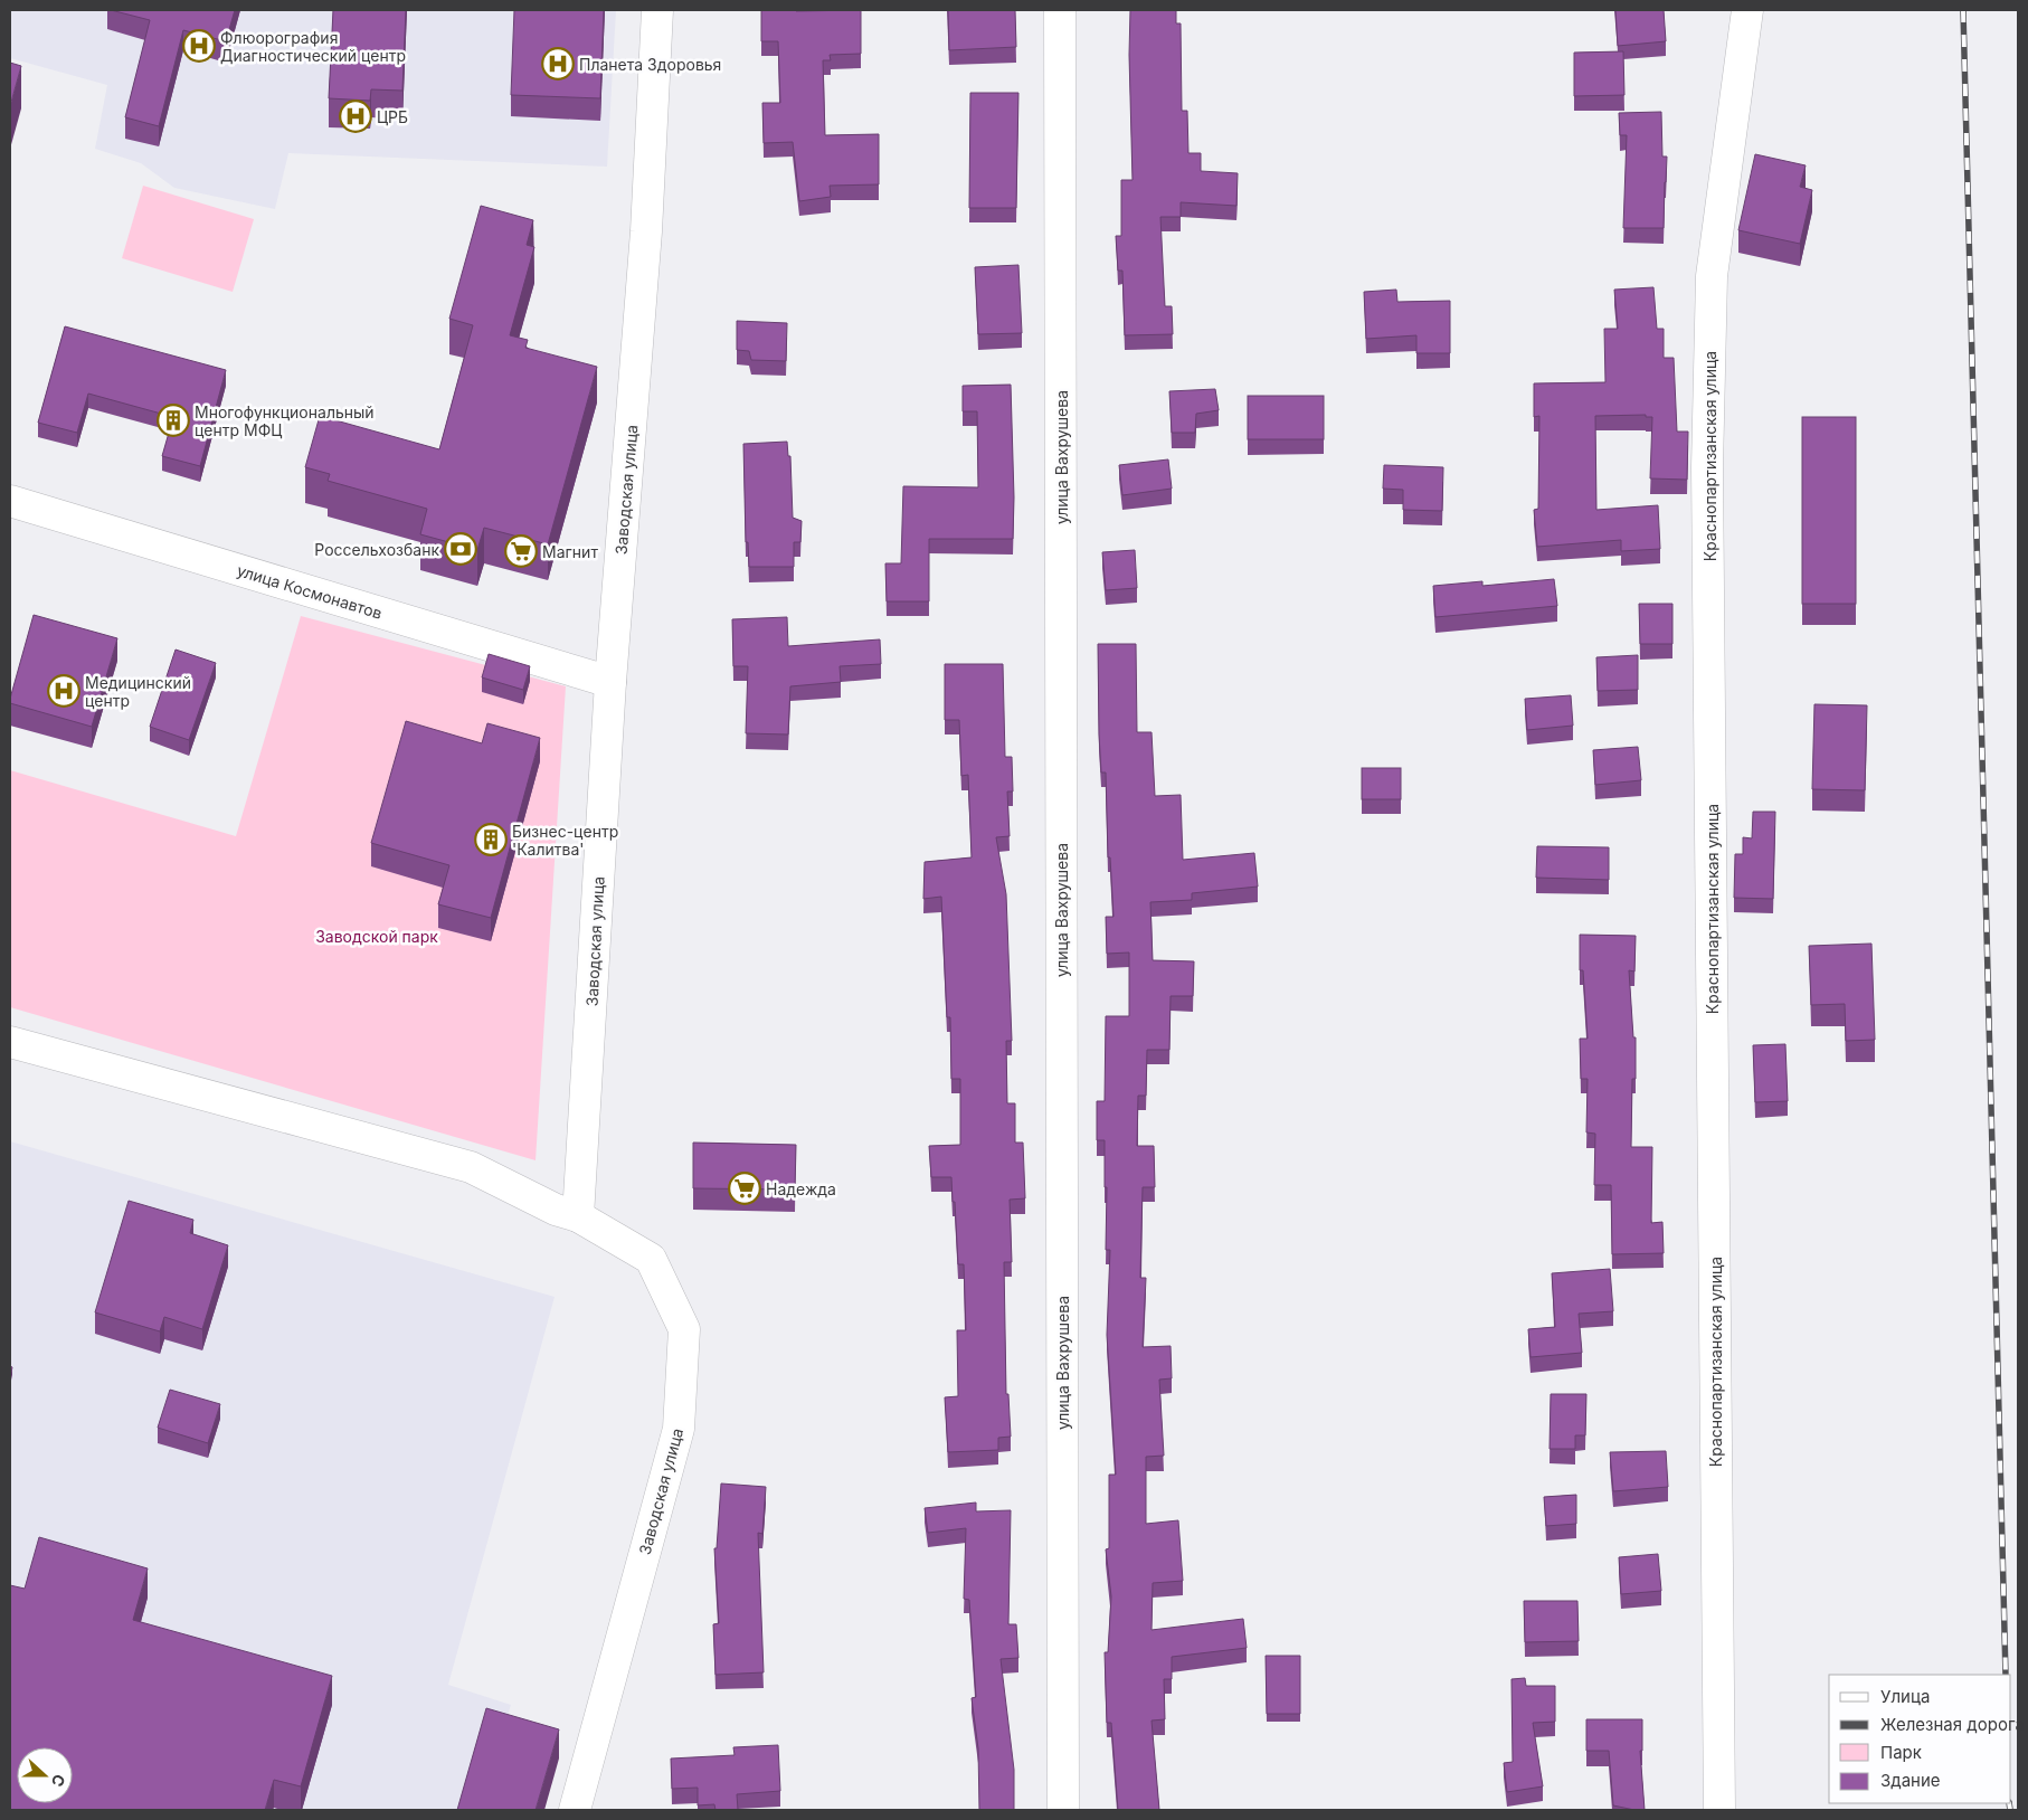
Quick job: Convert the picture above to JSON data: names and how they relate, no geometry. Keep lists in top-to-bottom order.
{
  "streets": {
    "street": [
      "Краснопартизанская улица",
      "улица Вахрушева",
      "Заводская улица",
      "улица Космонавтов"
    ]
  },
  "crossings": [
    ["Заводская улица", "улица Космонавтов"]
  ],
  "parks": ["Заводской парк"],
  "places": {
    "hospital": [
      "Флюорография Диагностический центр",
      "Планета Здоровья",
      "ЦРБ",
      "Медицинский центр"
    ],
    "building": ["Многофункциональный центр МФЦ", "Бизнес-центр 'Калитва'"],
    "bank": ["Россельхозбанк"],
    "supermarket": ["Магнит", "Надежда"]
  },
  "legend": [
    "Улица",
    "Железная дорога",
    "Парк",
    "Здание"
  ],
  "north": "right"
}
